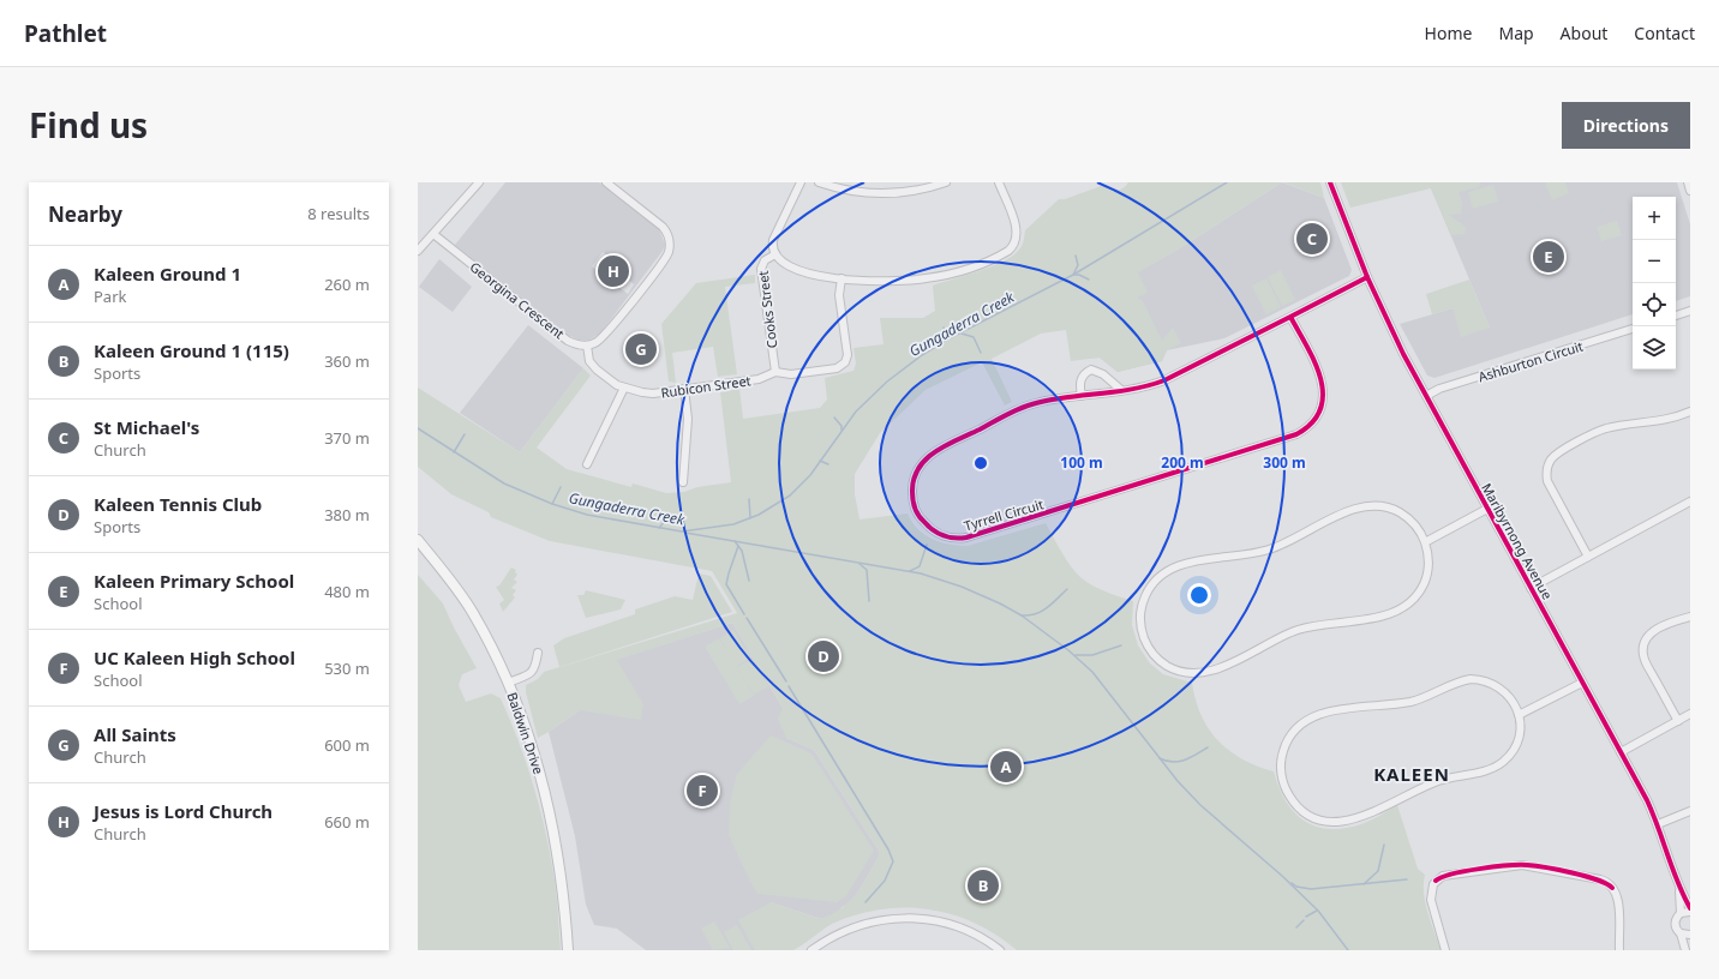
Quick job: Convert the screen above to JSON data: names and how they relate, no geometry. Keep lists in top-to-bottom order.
{
  "streets": {
    "main road": ["Baldwin Drive"],
    "street": [
      "Georgina Crescent",
      "Cooks Street",
      "Ashburton Circuit",
      "Rubicon Street",
      "Tyrrell Circuit",
      "Maribyrnong Avenue"
    ]
  },
  "crossings": [
    ["Georgina Crescent", "Rubicon Street"],
    ["Cooks Street", "Rubicon Street"],
    ["Ashburton Circuit", "Maribyrnong Avenue"],
    ["Tyrrell Circuit", "Maribyrnong Avenue"]
  ],
  "districts": ["KALEEN"],
  "water": ["Gungaderra Creek"],
  "page": {
    "header": "Pathlet",
    "nav": [
      "Home",
      "Map",
      "About",
      "Contact"
    ],
    "title": "Find us",
    "buttons": "Directions",
    "heading": ["Nearby", "8 results"],
    "map_buttons": ["+", "−"],
    "pins": [
      "C",
      "E",
      "H",
      "G",
      "D",
      "A",
      "F",
      "B"
    ],
    "list": [
      {
        "mark": "A",
        "name": "Kaleen Ground 1",
        "note": "Park",
        "value": "260 m"
      },
      {
        "mark": "B",
        "name": "Kaleen Ground 1 (115)",
        "note": "Sports",
        "value": "360 m"
      },
      {
        "mark": "C",
        "name": "St Michael's",
        "note": "Church",
        "value": "370 m"
      },
      {
        "mark": "D",
        "name": "Kaleen Tennis Club",
        "note": "Sports",
        "value": "380 m"
      },
      {
        "mark": "E",
        "name": "Kaleen Primary School",
        "note": "School",
        "value": "480 m"
      },
      {
        "mark": "F",
        "name": "UC Kaleen High School",
        "note": "School",
        "value": "530 m"
      },
      {
        "mark": "G",
        "name": "All Saints",
        "note": "Church",
        "value": "600 m"
      },
      {
        "mark": "H",
        "name": "Jesus is Lord Church",
        "note": "Church",
        "value": "660 m"
      }
    ]
  },
  "rings": ["100 m", "200 m", "300 m"]
}
